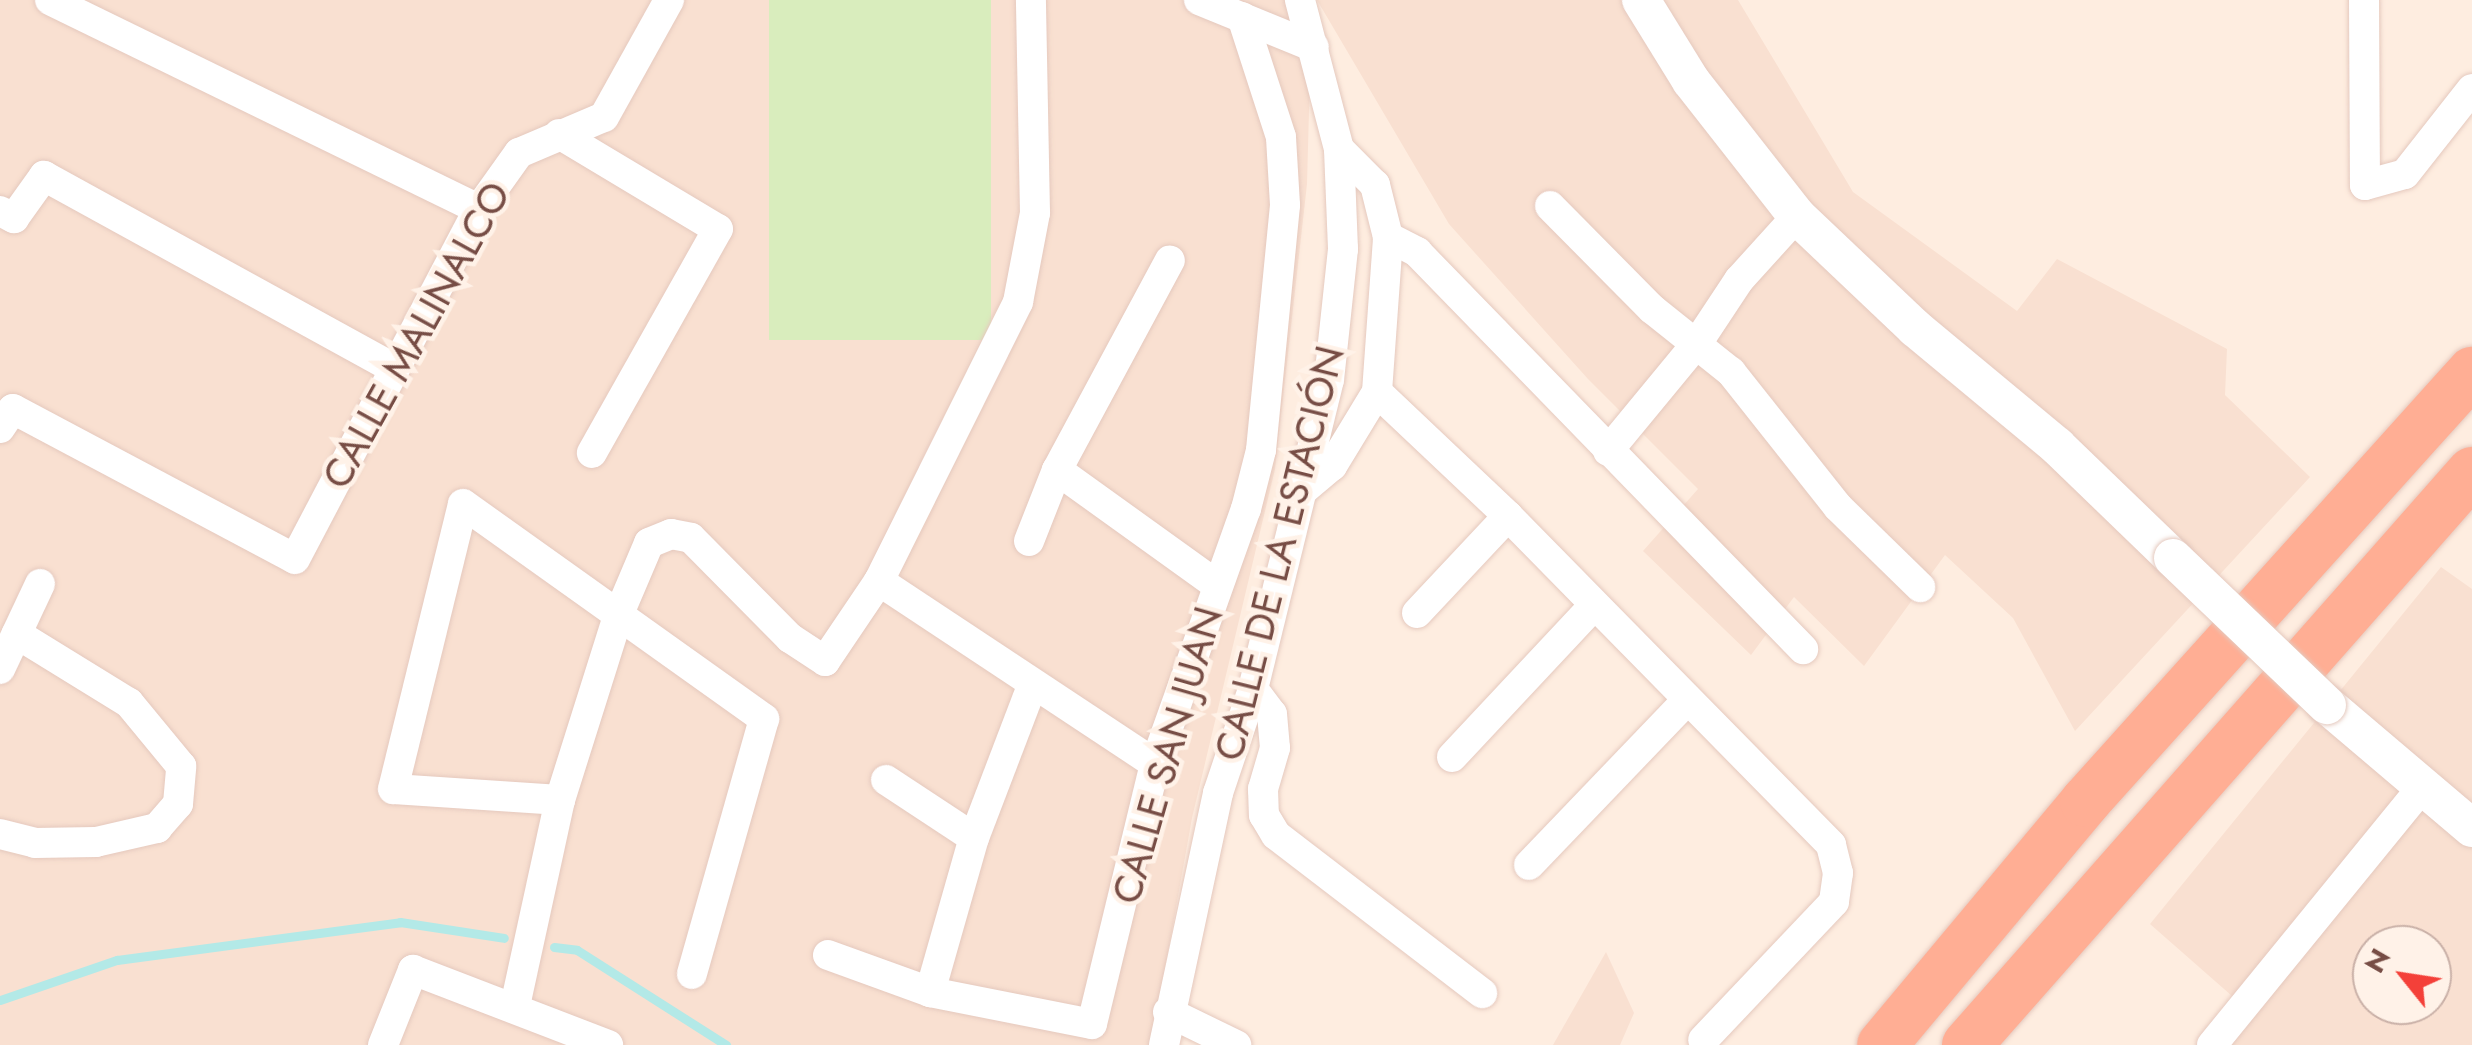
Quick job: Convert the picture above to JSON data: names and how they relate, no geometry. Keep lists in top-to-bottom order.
{
  "streets": {
    "street": ["CALLE MALINALCO", "CALLE DE LA ESTACIÓN", "CALLE SAN JUAN"]
  },
  "north": "top left"
}
